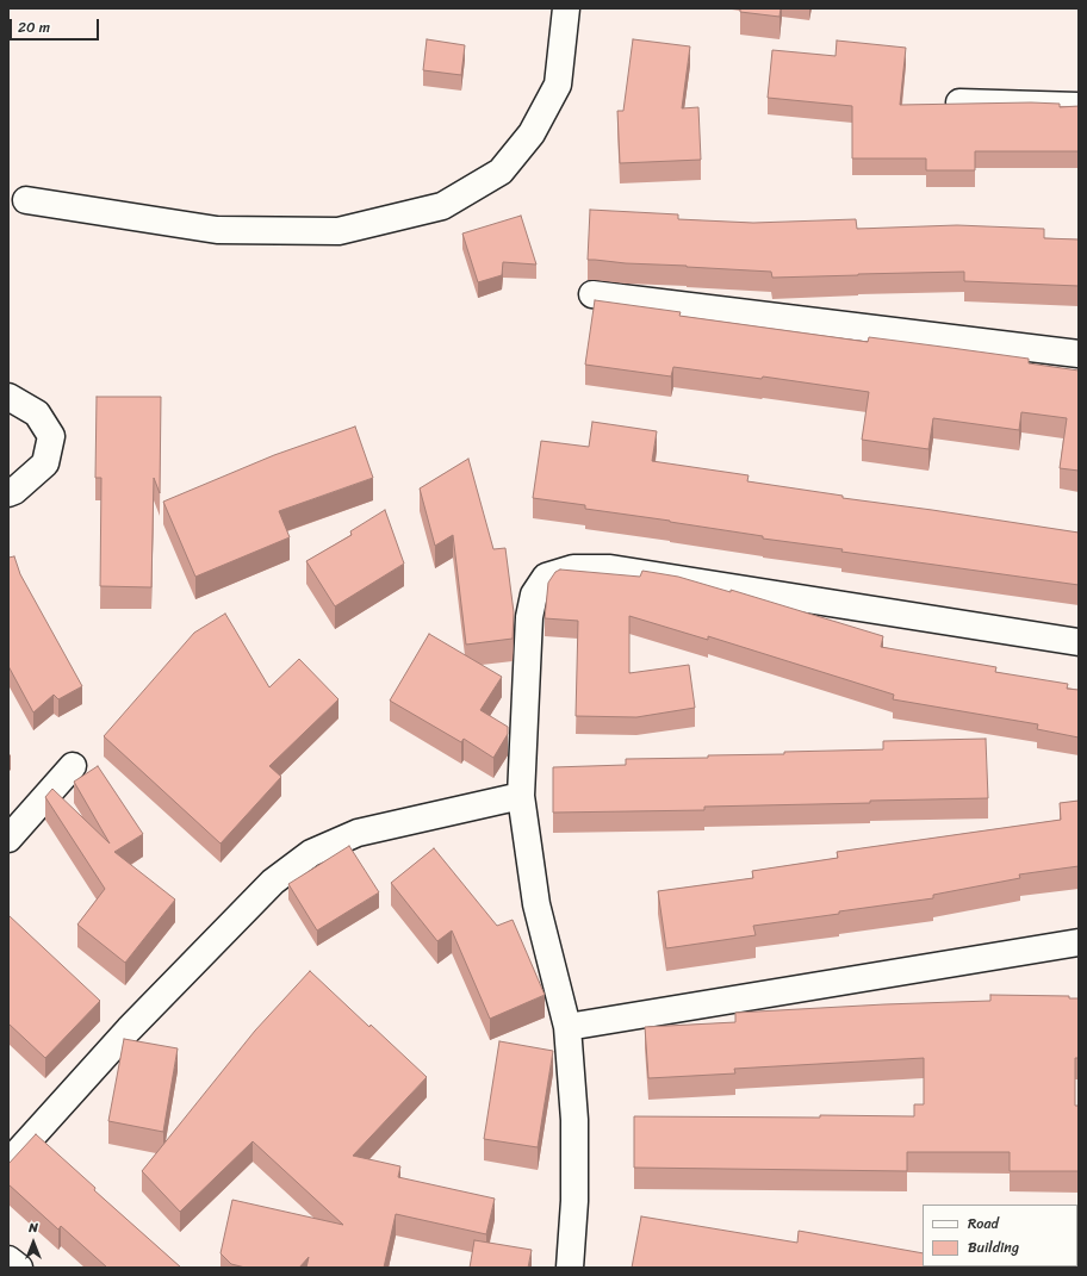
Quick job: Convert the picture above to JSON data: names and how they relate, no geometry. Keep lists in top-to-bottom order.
{
  "legend": ["Road", "Building"],
  "scale_bar": "20 m",
  "north": "top"
}
